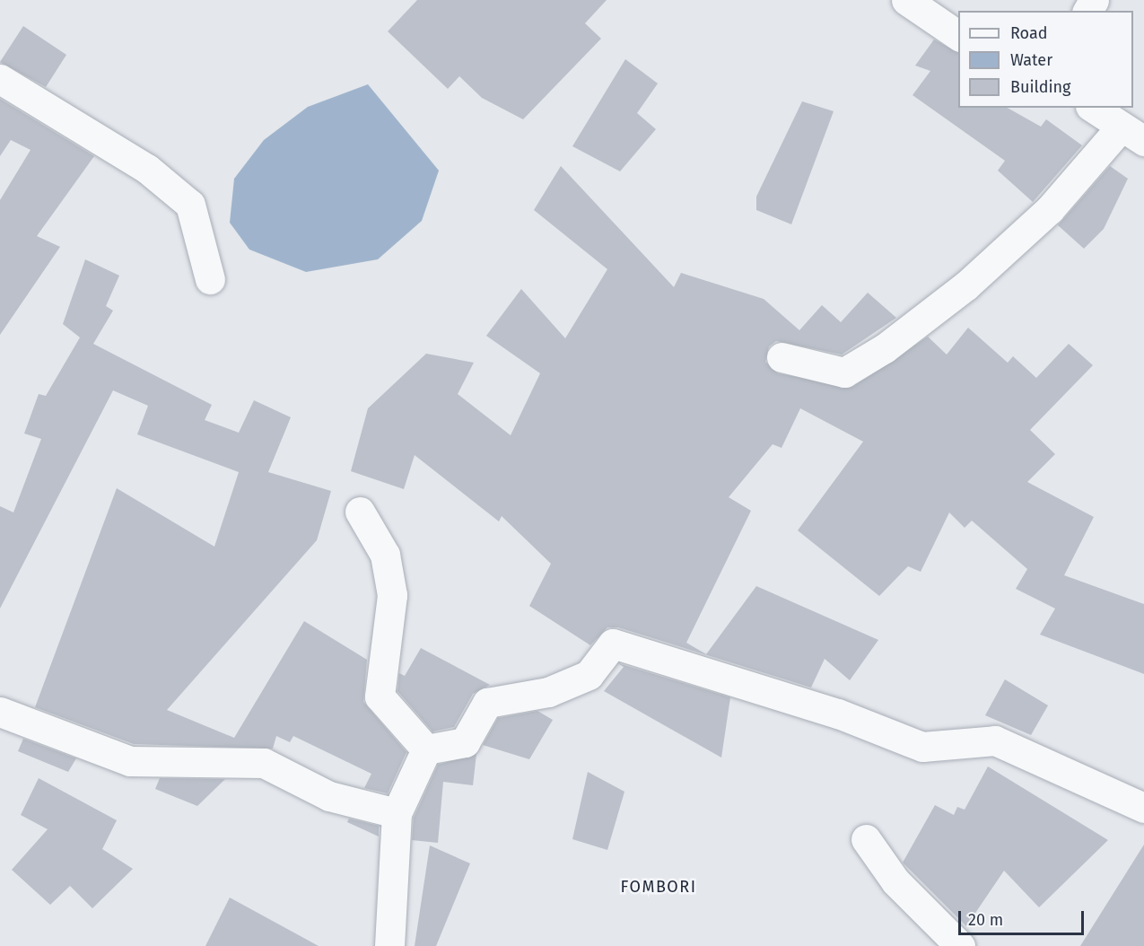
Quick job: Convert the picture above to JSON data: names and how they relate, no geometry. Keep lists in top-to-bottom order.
{
  "districts": ["FOMBORI"],
  "legend": ["Road", "Water", "Building"],
  "scale_bar": "20 m"
}
